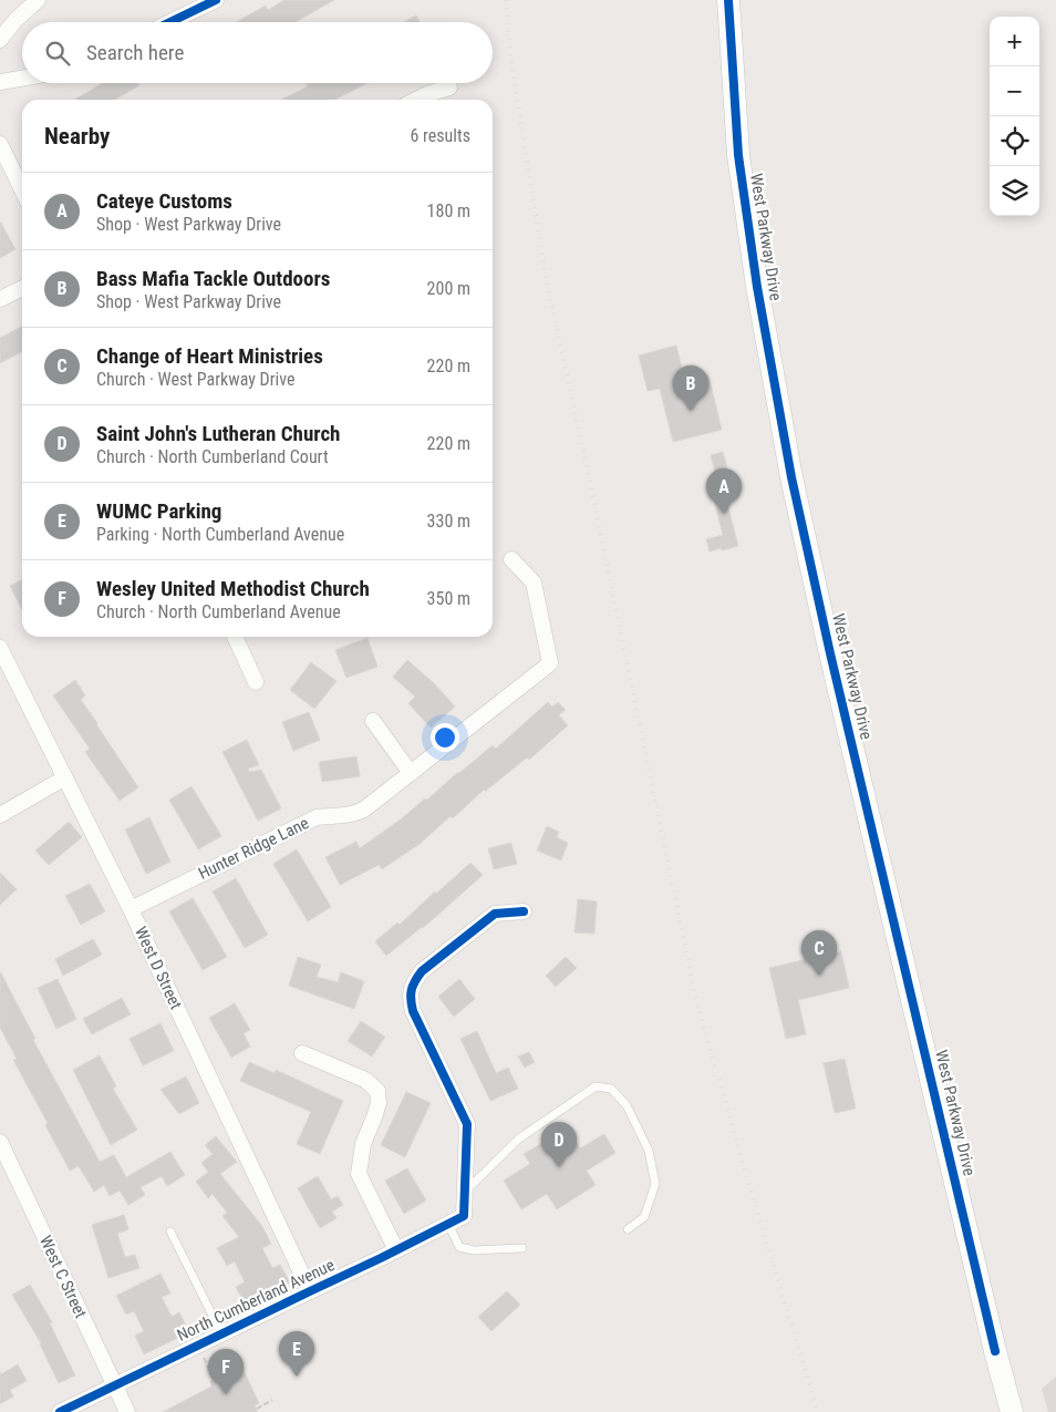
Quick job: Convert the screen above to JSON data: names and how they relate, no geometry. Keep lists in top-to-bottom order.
{
  "streets": {
    "main road": ["West Parkway Drive"],
    "street": [
      "Hunter Ridge Lane",
      "West D Street",
      "West C Street",
      "North Cumberland Avenue"
    ]
  },
  "crossings": [
    ["Hunter Ridge Lane", "West D Street"],
    ["West D Street", "North Cumberland Avenue"],
    ["West C Street", "North Cumberland Avenue"]
  ],
  "page": {
    "map_buttons": ["+", "−"],
    "search": "Search here",
    "heading": ["Nearby", "6 results"],
    "list": [
      {
        "mark": "A",
        "name": "Cateye Customs",
        "note": "Shop · West Parkway Drive",
        "value": "180 m"
      },
      {
        "mark": "B",
        "name": "Bass Mafia Tackle Outdoors",
        "note": "Shop · West Parkway Drive",
        "value": "200 m"
      },
      {
        "mark": "C",
        "name": "Change of Heart Ministries",
        "note": "Church · West Parkway Drive",
        "value": "220 m"
      },
      {
        "mark": "D",
        "name": "Saint John's Lutheran Church",
        "note": "Church · North Cumberland Court",
        "value": "220 m"
      },
      {
        "mark": "E",
        "name": "WUMC Parking",
        "note": "Parking · North Cumberland Avenue",
        "value": "330 m"
      },
      {
        "mark": "F",
        "name": "Wesley United Methodist Church",
        "note": "Church · North Cumberland Avenue",
        "value": "350 m"
      }
    ],
    "pins": [
      "B",
      "A",
      "C",
      "D",
      "E",
      "F"
    ]
  }
}
